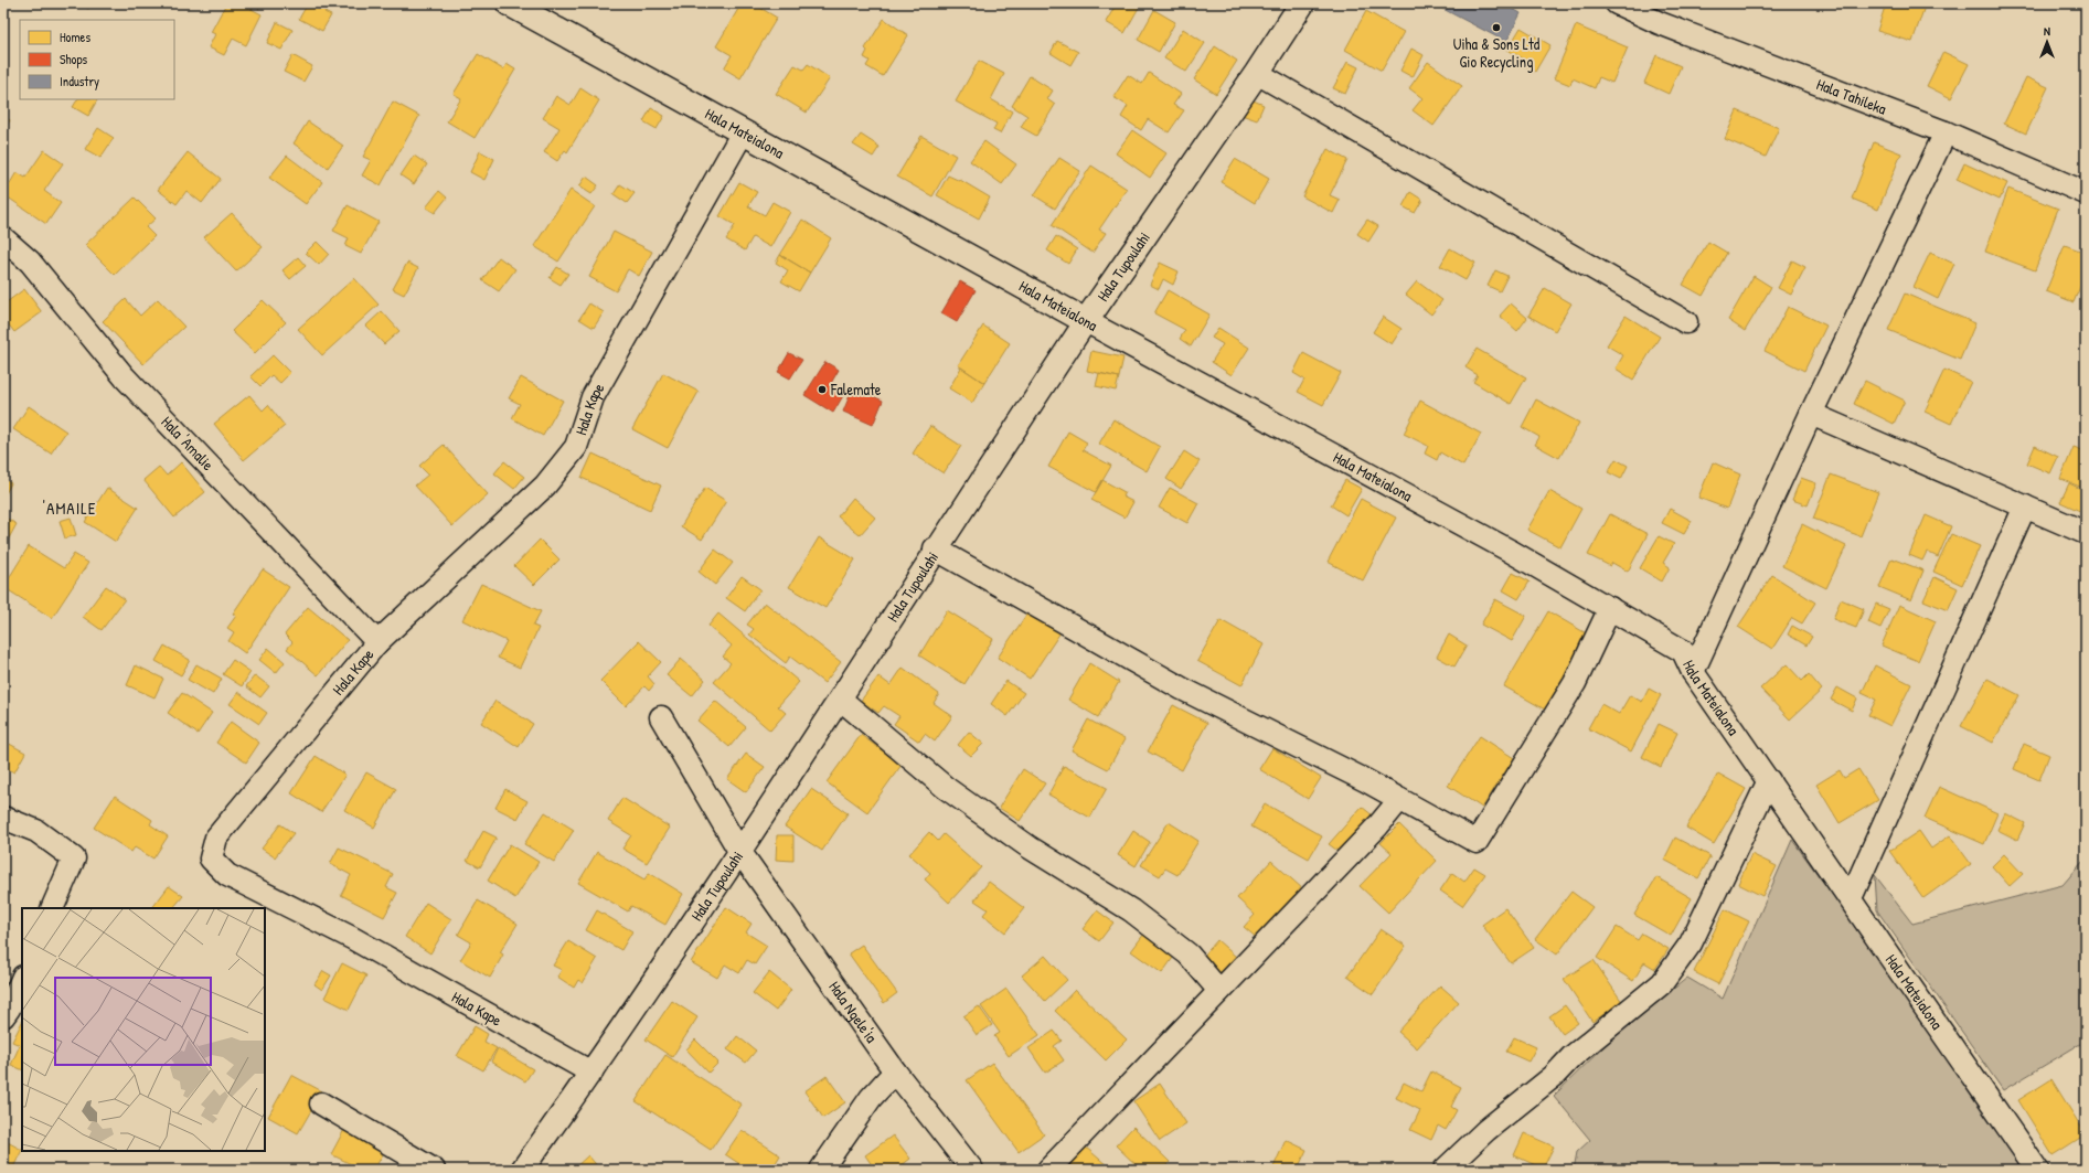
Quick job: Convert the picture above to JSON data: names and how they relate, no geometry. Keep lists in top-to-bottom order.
{
  "streets": {
    "main road": ["Hala Mateialona", "Hala Tupoulahi"],
    "street": [
      "Hala Tahileka",
      "Hala Kape",
      "Hala 'Amalie",
      "Hala Ngele'ia"
    ]
  },
  "crossings": [
    ["Hala Mateialona", "Hala Tupoulahi"],
    ["Hala Mateialona", "Hala Kape"],
    ["Hala Tupoulahi", "Hala Kape"],
    ["Hala Tupoulahi", "Hala Ngele'ia"],
    ["Hala Kape", "Hala 'Amalie"]
  ],
  "districts": ["'AMAILE"],
  "places": ["Uiha & Sons Ltd Gio Recycling", "Falemate"],
  "legend": ["Homes", "Shops", "Industry"],
  "north": "top"
}
